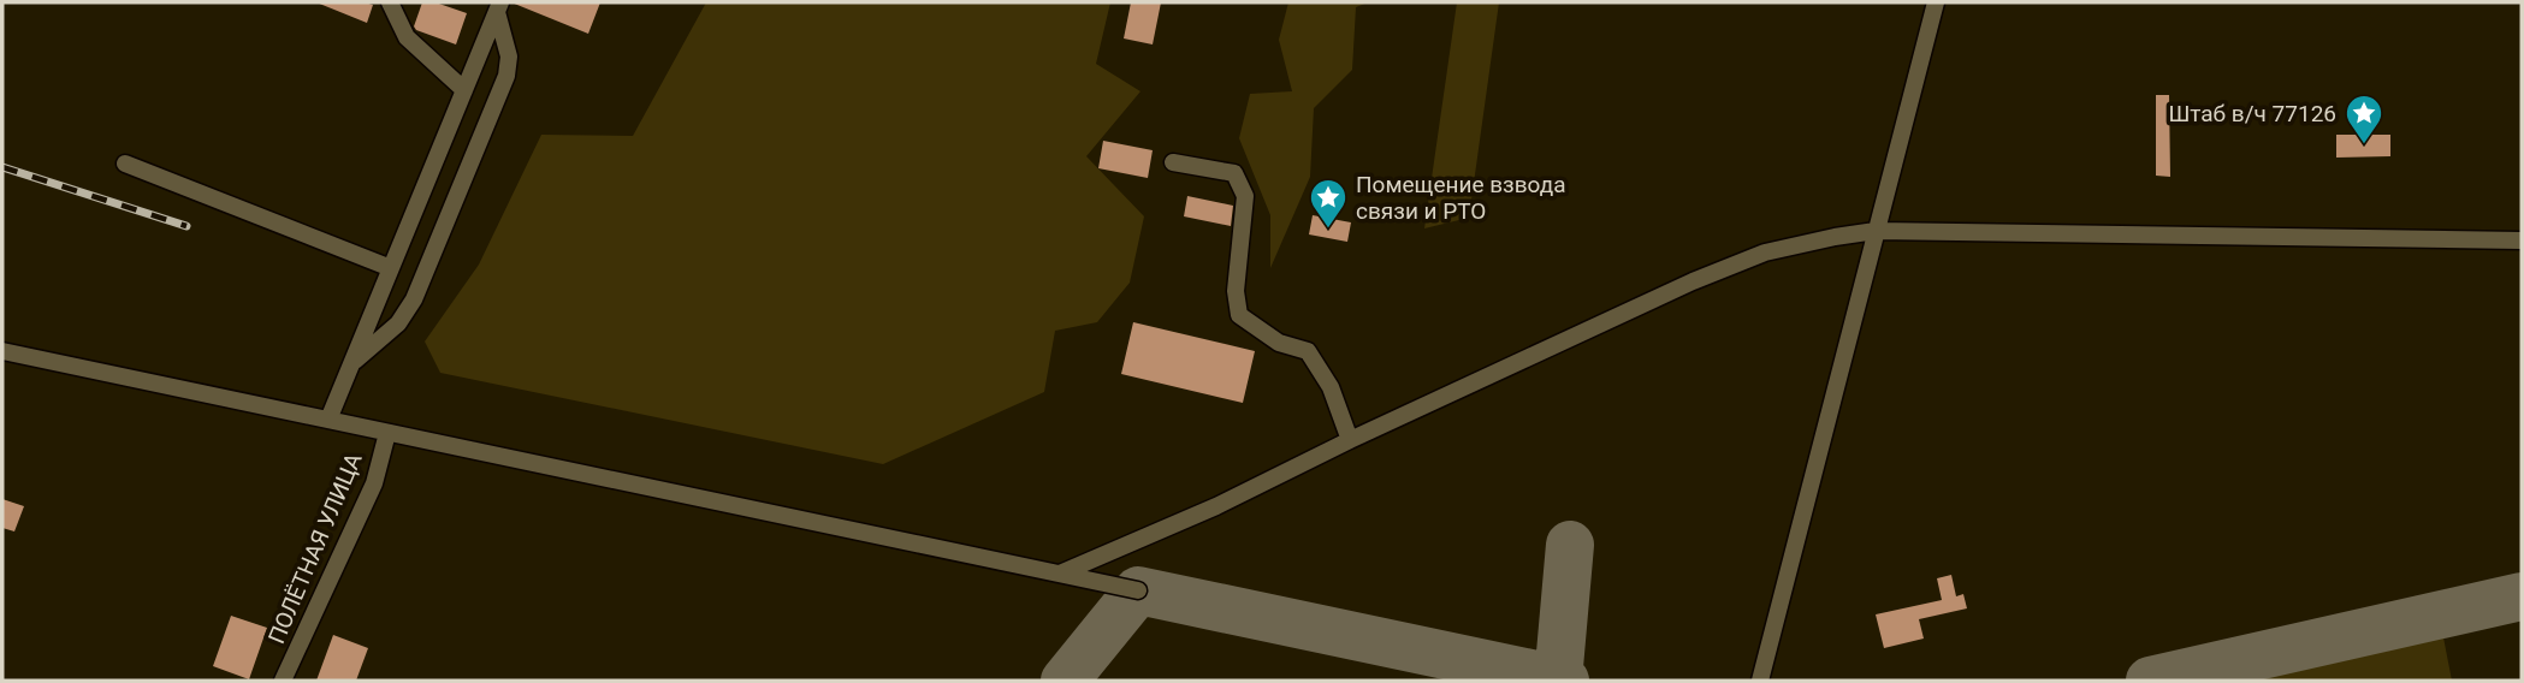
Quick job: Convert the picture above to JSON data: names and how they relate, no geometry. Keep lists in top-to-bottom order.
{
  "streets": {
    "street": ["ПОЛЁТНАЯ УЛИЦА"]
  },
  "places": {
    "place": ["Штаб в/ч 77126", "Помещение взвода связи и РТО"]
  }
}
